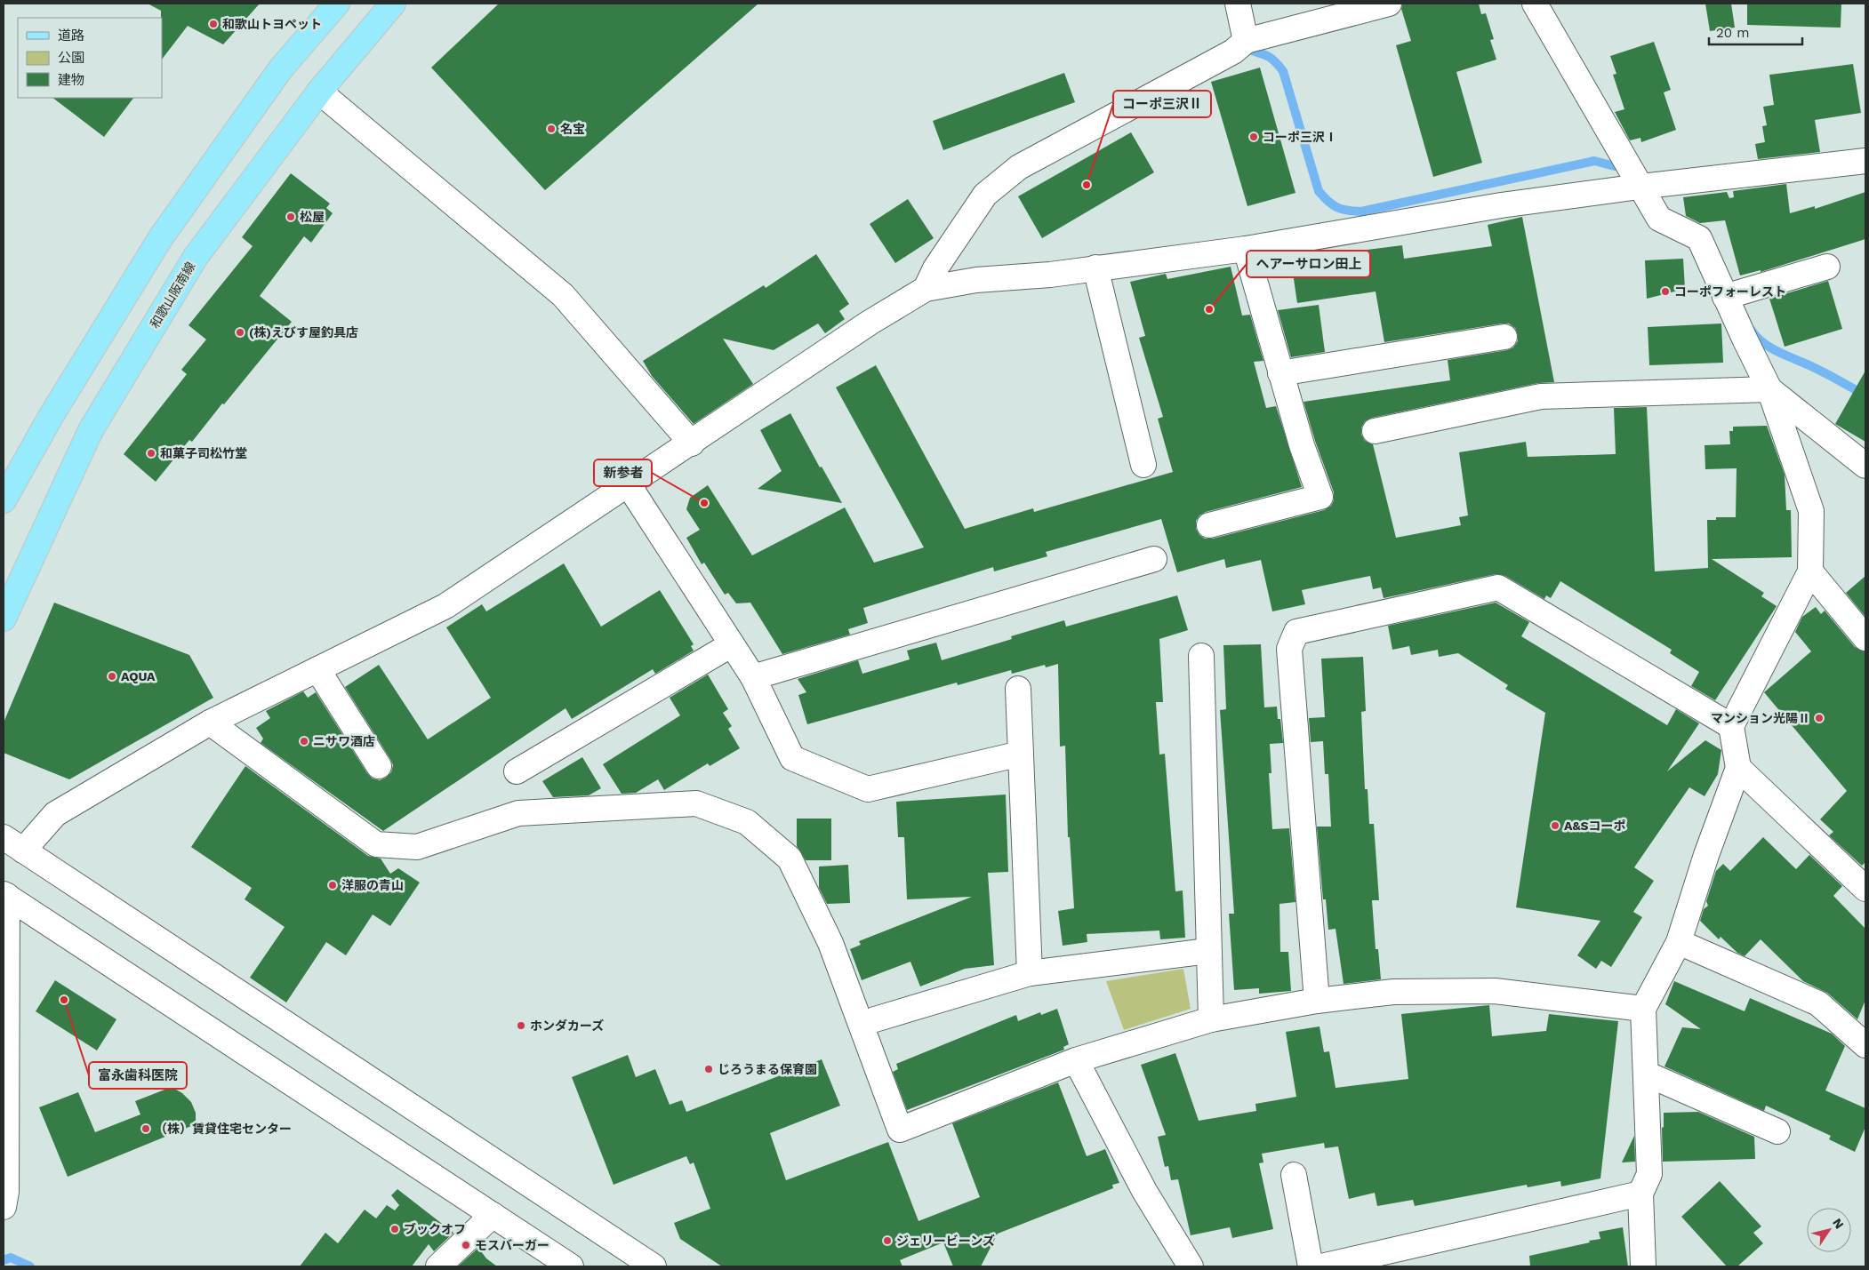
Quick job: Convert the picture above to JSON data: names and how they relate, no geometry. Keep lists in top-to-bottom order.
{
  "streets": {
    "main road": ["和歌山阪南線"]
  },
  "places": [
    "和歌山トヨペット",
    "名宝",
    "コーポ三沢Ⅰ",
    "コーポ三沢Ⅱ",
    "松屋",
    "コーポフォーレスト",
    "ヘアーサロン田上",
    "(株)えびす屋釣具店",
    "和菓子司松竹堂",
    "新参者",
    "AQUA",
    "マンション光陽Ⅱ",
    "ニサワ酒店",
    "A&Sコーポ",
    "洋服の青山",
    "富永歯科医院",
    "ホンダカーズ",
    "じろうまる保育園",
    "（株）賃貸住宅センター",
    "ブックオフ",
    "ジェリービーンズ",
    "モスバーガー"
  ],
  "legend": ["道路", "公園", "建物"],
  "scale_bar": "20 m",
  "north": "top right"
}
